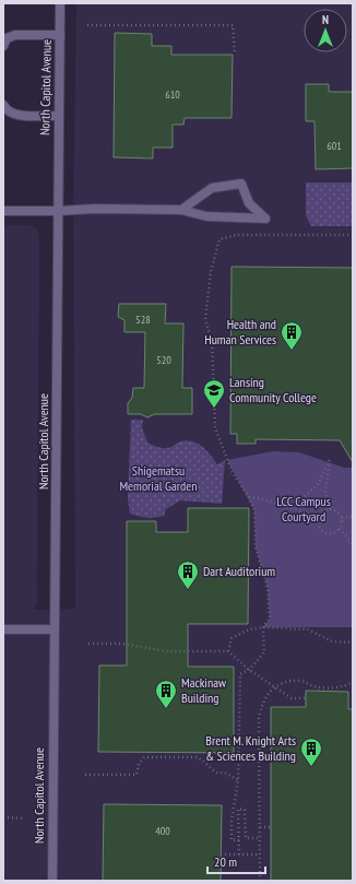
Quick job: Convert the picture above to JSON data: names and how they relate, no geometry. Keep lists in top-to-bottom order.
{
  "streets": {
    "street": ["North Capitol Avenue"]
  },
  "parks": ["Shigematsu Memorial Garden", "LCC Campus Courtyard"],
  "places": {
    "building": [
      "Health and Human Services",
      "Dart Auditorium",
      "Mackinaw Building",
      "Brent M. Knight Arts & Sciences Building"
    ],
    "school or university": ["Lansing Community College"]
  },
  "house_numbers": [
    "610",
    "601",
    "528",
    "520",
    "400"
  ],
  "scale_bar": "20 m",
  "north": "top"
}
